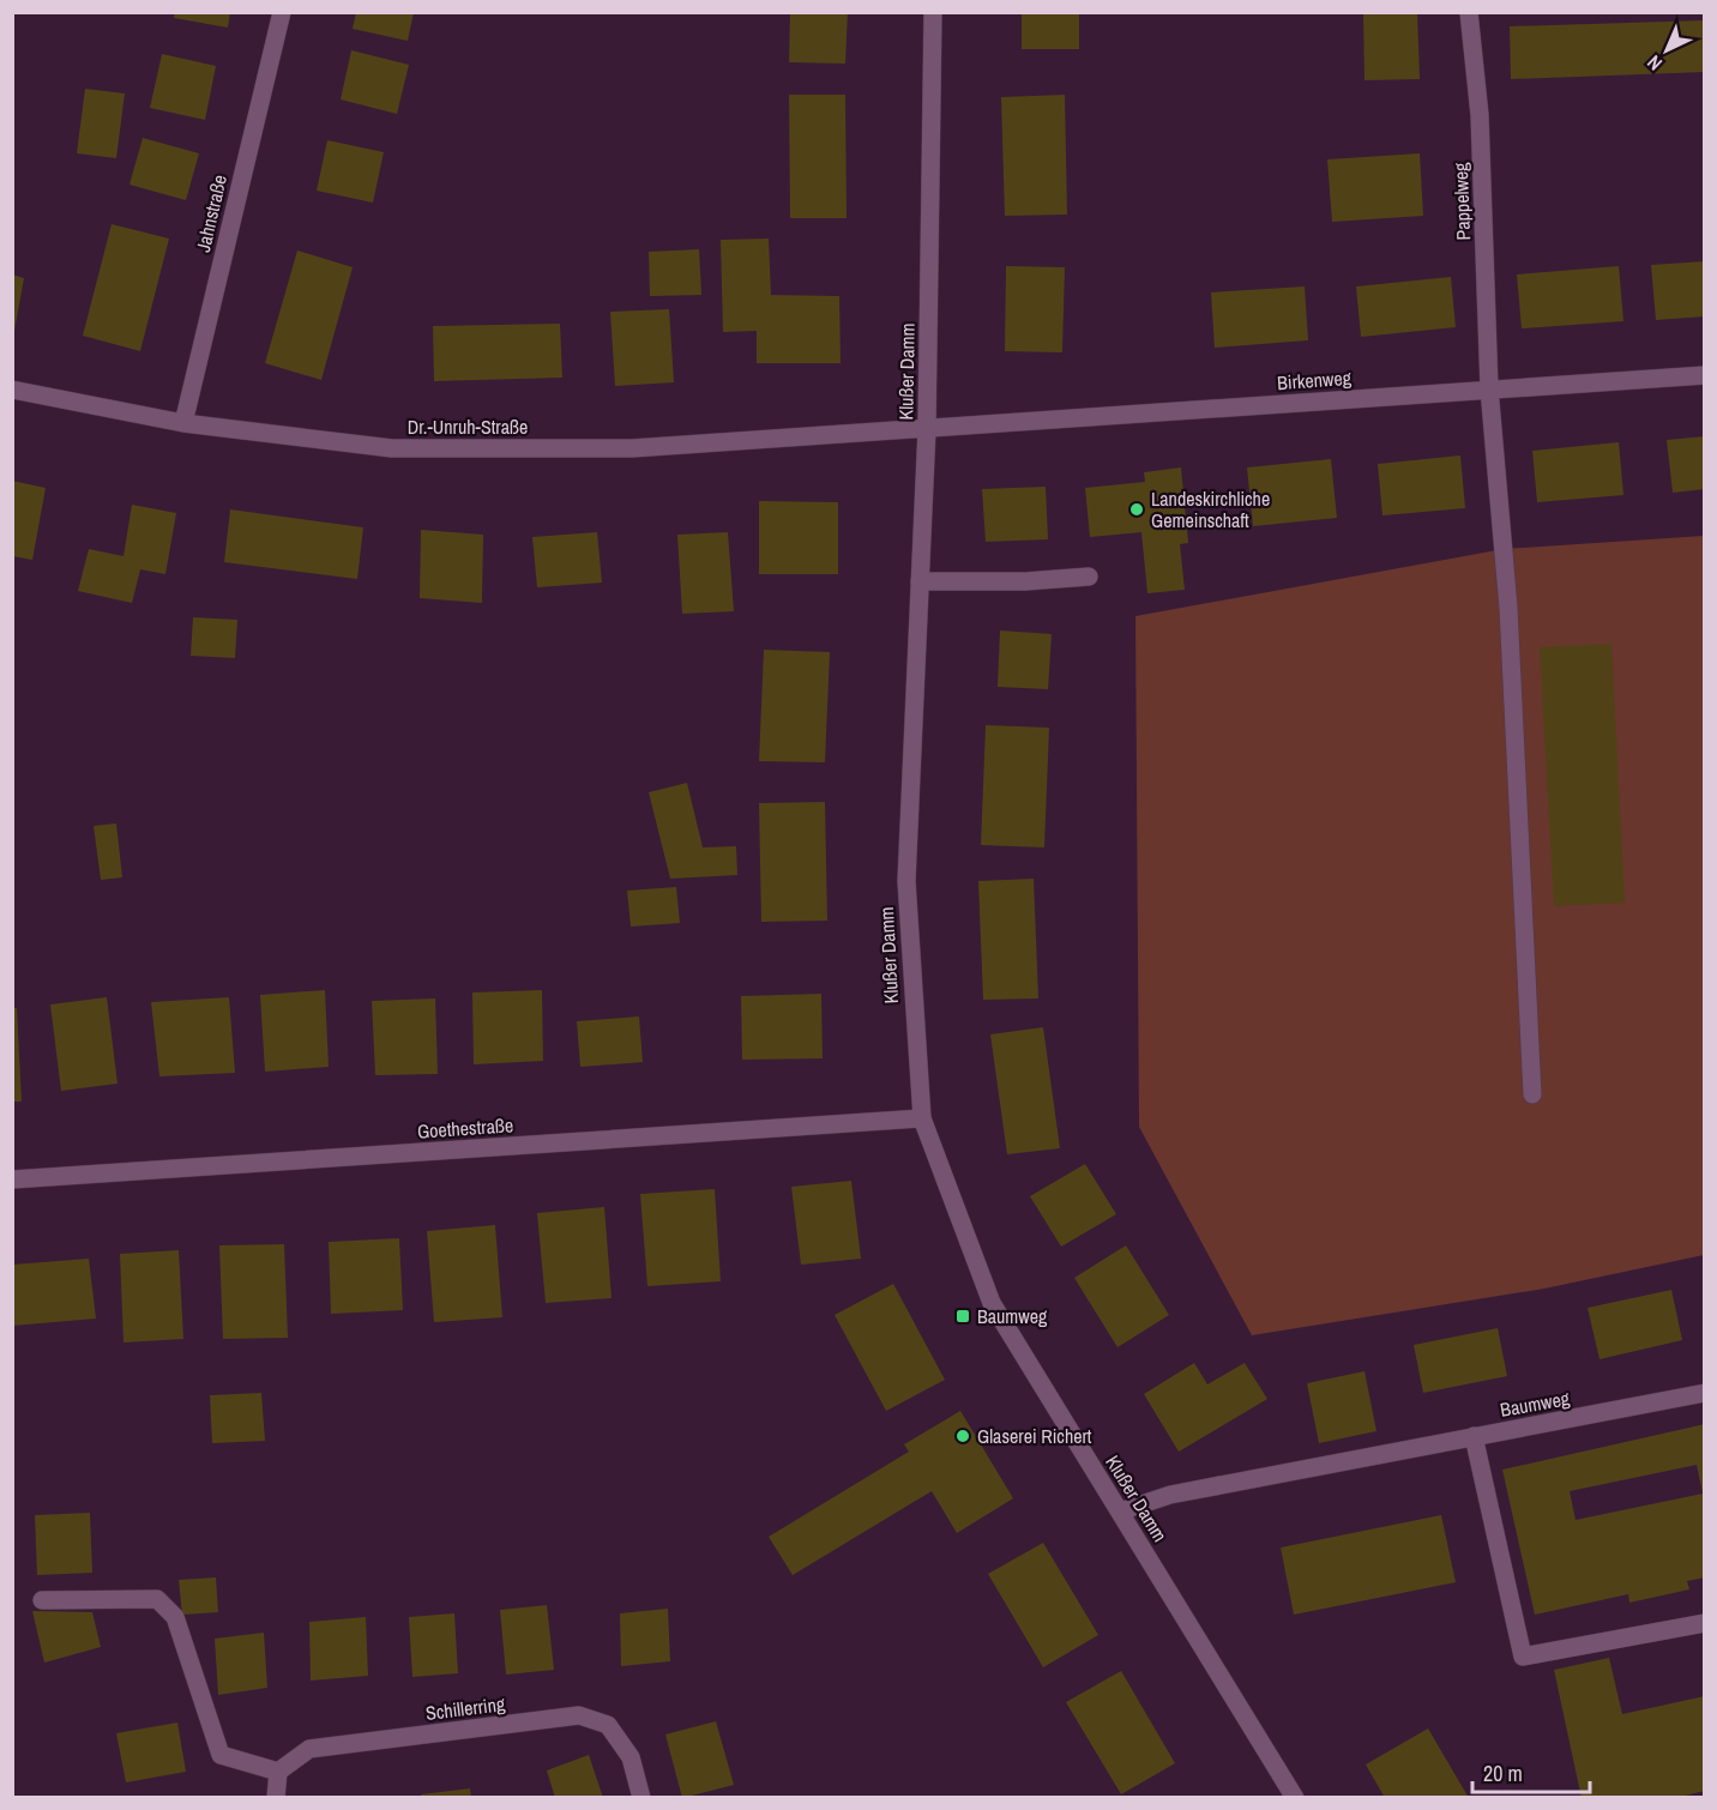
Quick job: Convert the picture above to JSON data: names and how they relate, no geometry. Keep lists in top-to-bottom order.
{
  "streets": {
    "street": [
      "Pappelweg",
      "Jahnstraße",
      "Klußer Damm",
      "Birkenweg",
      "Dr.-Unruh-Straße",
      "Goethestraße",
      "Baumweg",
      "Schillerring"
    ]
  },
  "crossings": [
    ["Pappelweg", "Birkenweg"],
    ["Jahnstraße", "Dr.-Unruh-Straße"],
    ["Klußer Damm", "Birkenweg"],
    ["Klußer Damm", "Dr.-Unruh-Straße"],
    ["Klußer Damm", "Goethestraße"],
    ["Klußer Damm", "Baumweg"],
    ["Birkenweg", "Dr.-Unruh-Straße"]
  ],
  "places": {
    "other": ["Landeskirchliche Gemeinschaft", "Glaserei Richert"],
    "transit": ["Baumweg"]
  },
  "scale_bar": "20 m",
  "north": "bottom left"
}
